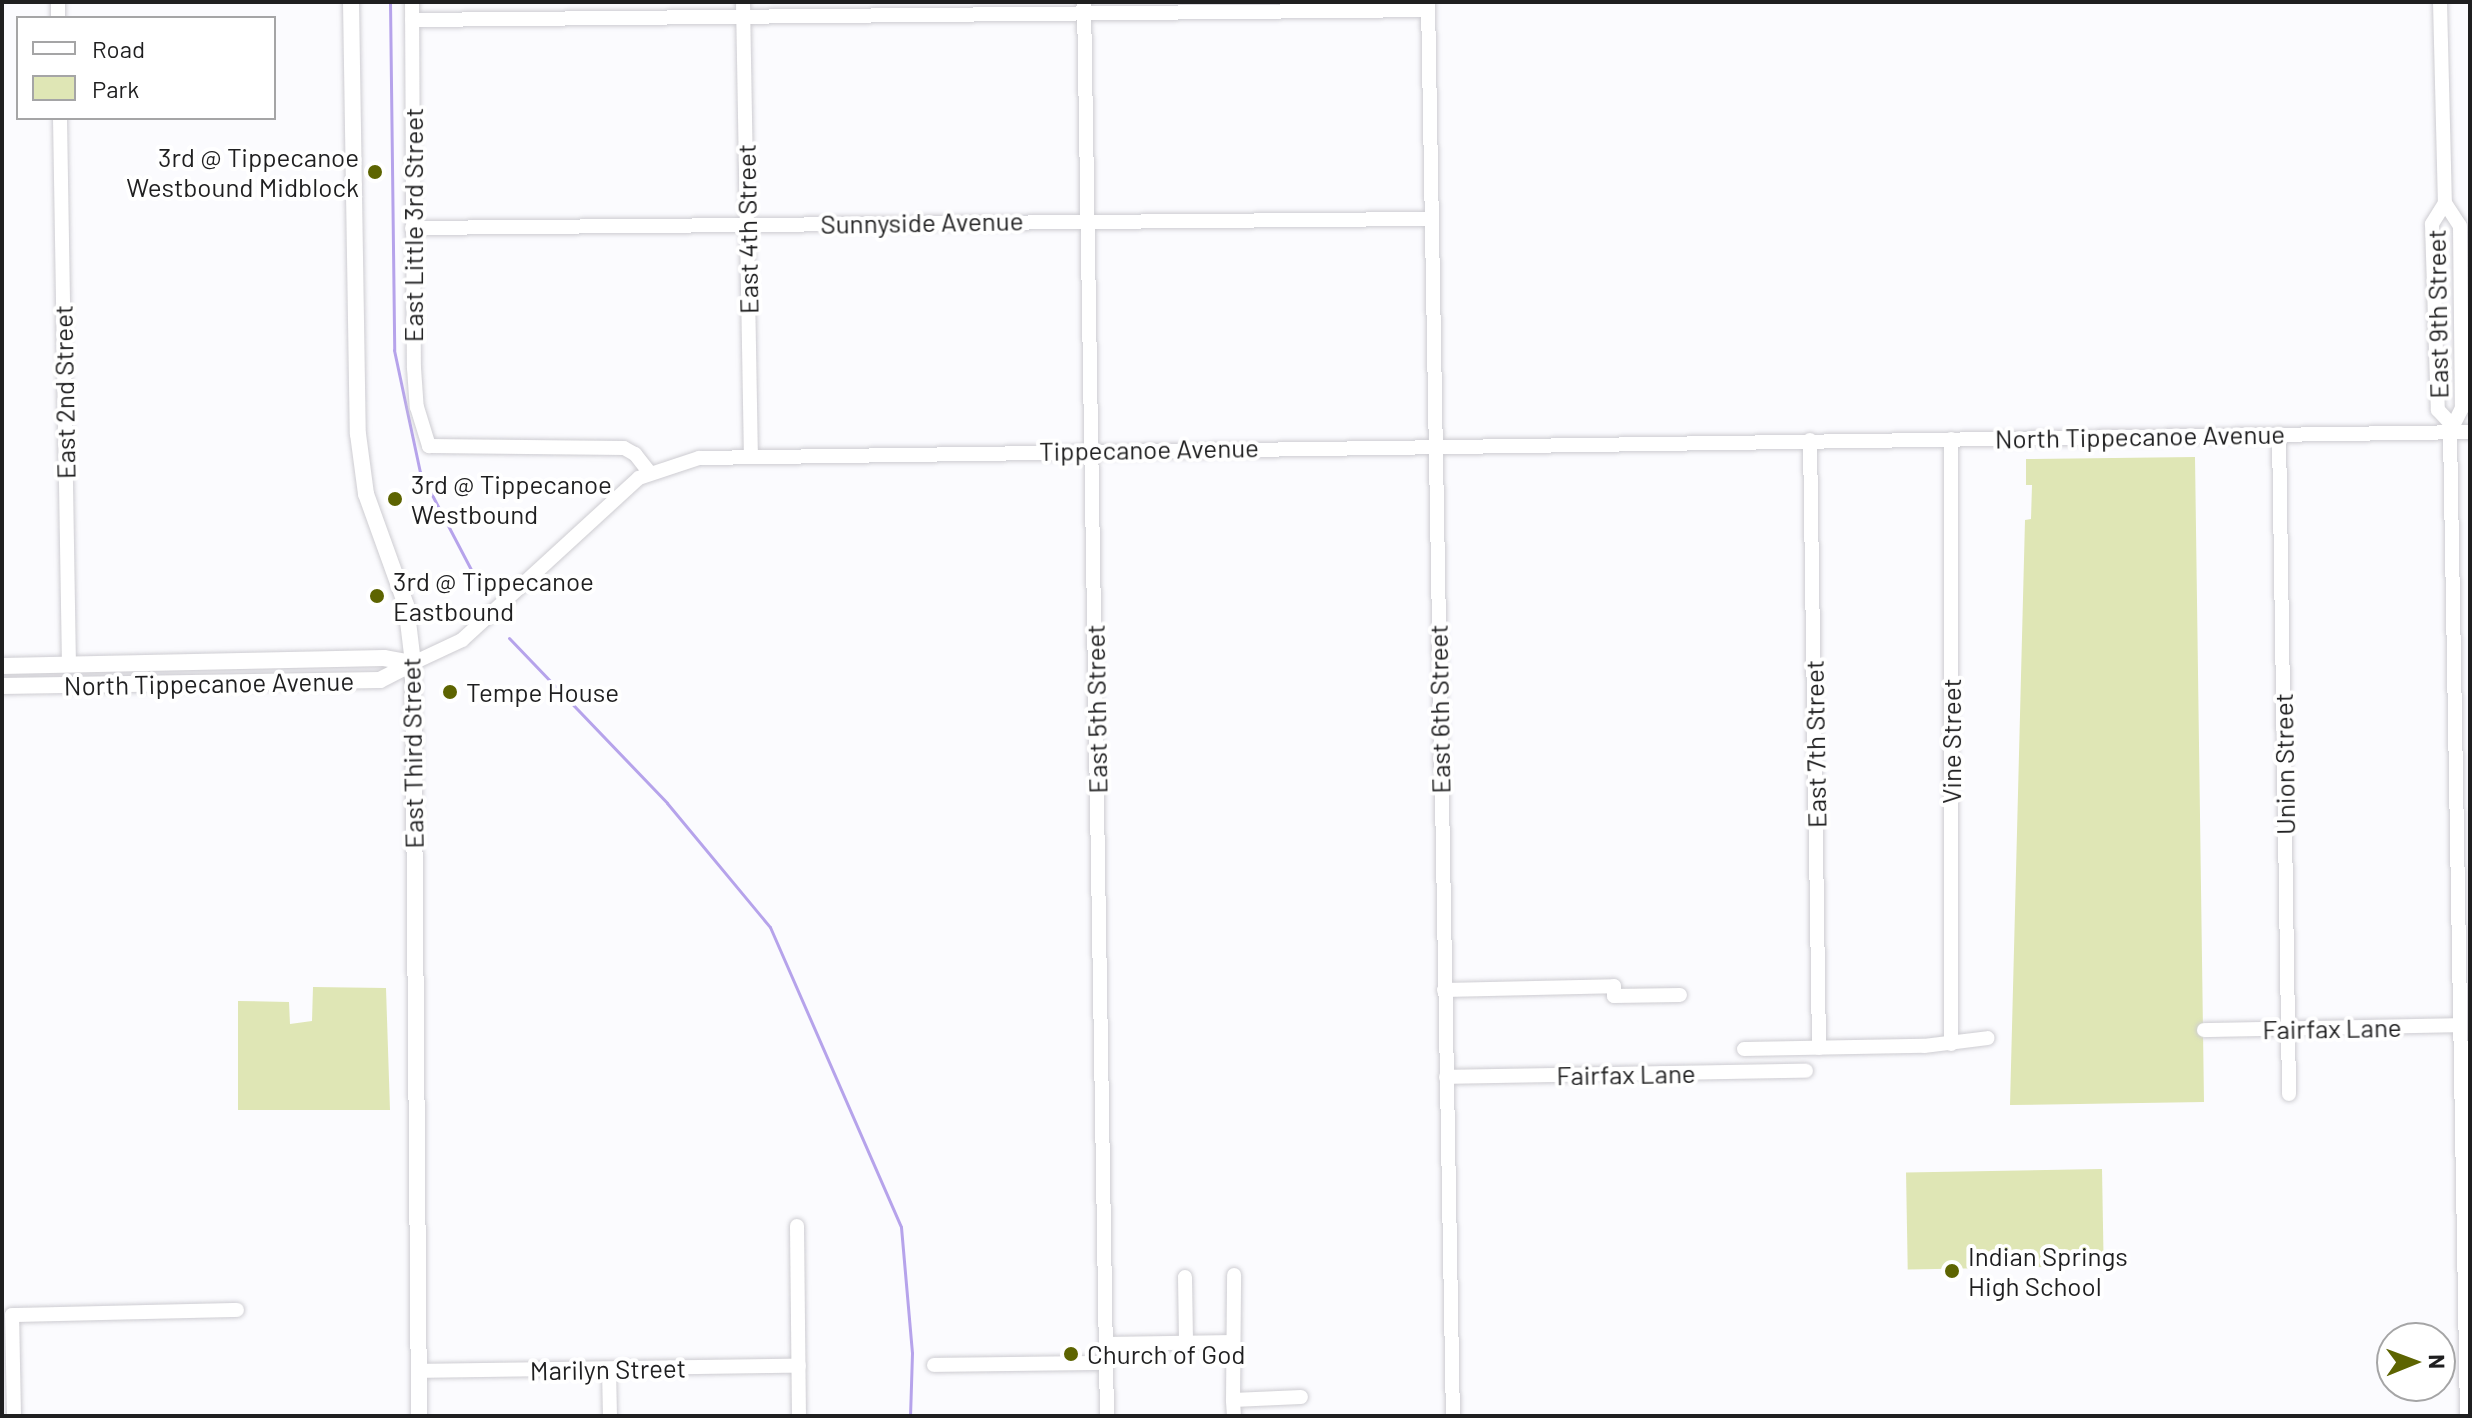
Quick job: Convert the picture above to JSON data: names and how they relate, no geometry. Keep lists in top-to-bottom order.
{
  "streets": {
    "main road": ["North Tippecanoe Avenue", "East Third Street"],
    "street": [
      "Sunnyside Avenue",
      "East Little 3rd Street",
      "East 4th Street",
      "East 9th Street",
      "East 2nd Street",
      "Tippecanoe Avenue",
      "East 5th Street",
      "East 6th Street",
      "Vine Street",
      "East 7th Street",
      "Union Street",
      "Fairfax Lane",
      "Marilyn Street"
    ]
  },
  "crossings": [
    ["Sunnyside Avenue", "East Little 3rd Street"],
    ["Sunnyside Avenue", "East 4th Street"],
    ["Sunnyside Avenue", "East 5th Street"],
    ["Sunnyside Avenue", "East 6th Street"],
    ["East Little 3rd Street", "Tippecanoe Avenue"],
    ["East 4th Street", "Tippecanoe Avenue"],
    ["East 9th Street", "North Tippecanoe Avenue"],
    ["East 9th Street", "Fairfax Lane"],
    ["East 2nd Street", "North Tippecanoe Avenue"],
    ["North Tippecanoe Avenue", "Tippecanoe Avenue"],
    ["North Tippecanoe Avenue", "Vine Street"],
    ["North Tippecanoe Avenue", "East 7th Street"],
    ["North Tippecanoe Avenue", "East Third Street"],
    ["North Tippecanoe Avenue", "Union Street"],
    ["Tippecanoe Avenue", "East 5th Street"],
    ["Tippecanoe Avenue", "East 6th Street"],
    ["Tippecanoe Avenue", "East 7th Street"],
    ["East 6th Street", "Fairfax Lane"],
    ["East Third Street", "Marilyn Street"],
    ["Union Street", "Fairfax Lane"]
  ],
  "places": [
    "3rd @ Tippecanoe Westbound Midblock",
    "3rd @ Tippecanoe Westbound",
    "3rd @ Tippecanoe Eastbound",
    "Tempe House",
    "Indian Springs High School",
    "Church of God"
  ],
  "legend": ["Road", "Park"],
  "north": "right"
}
